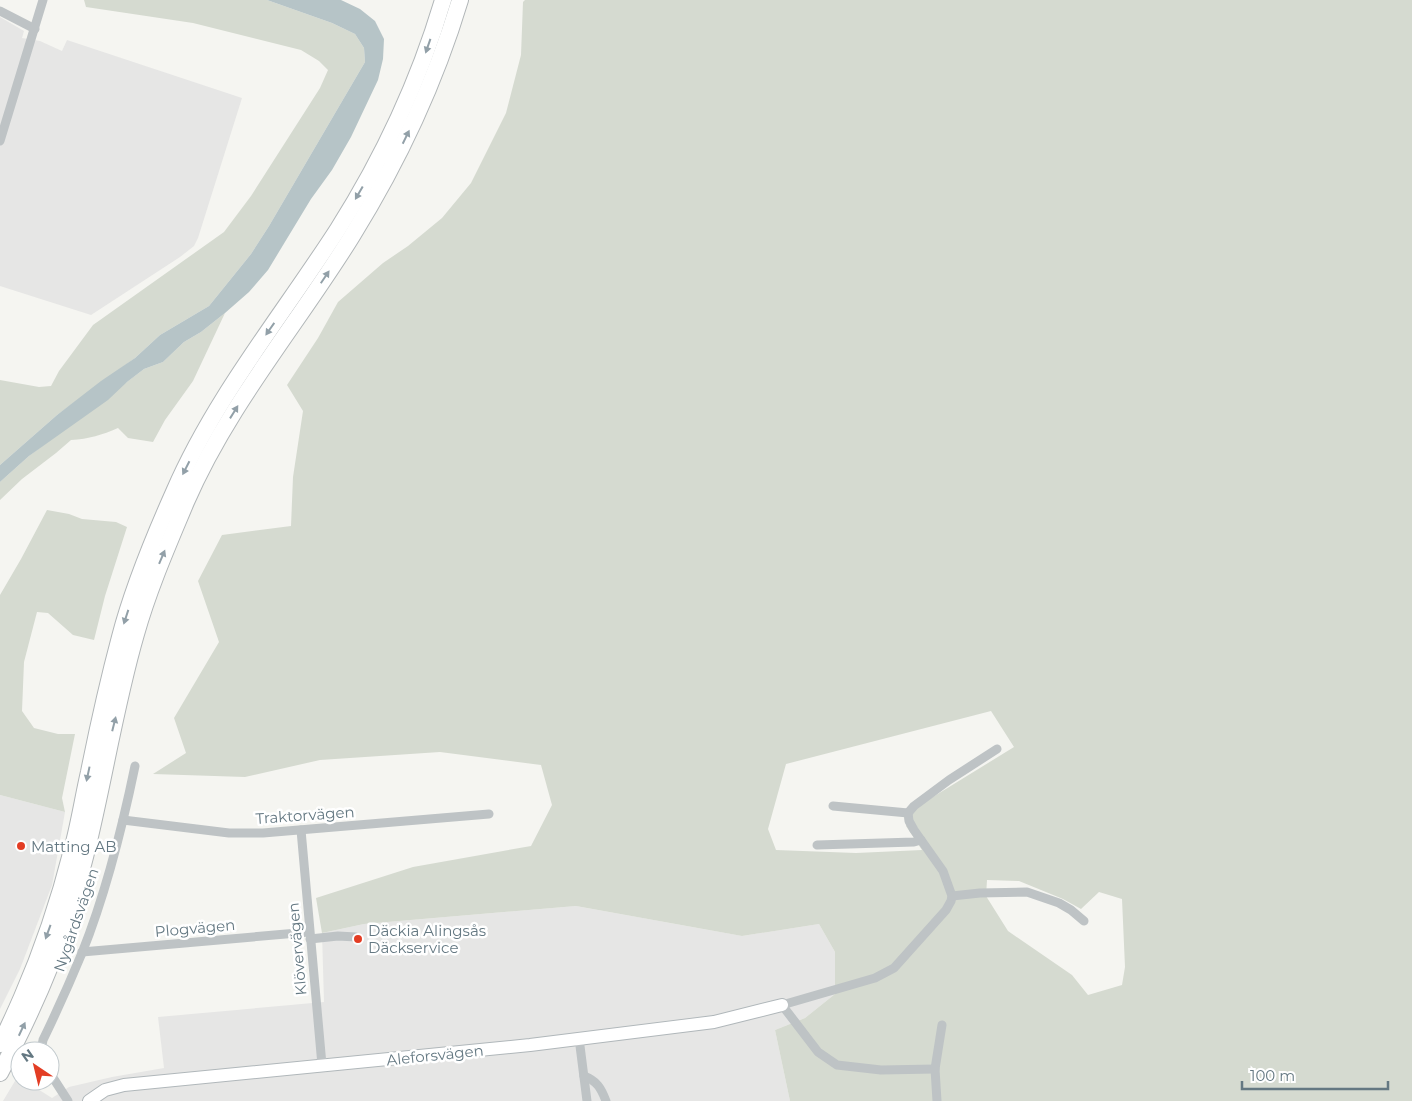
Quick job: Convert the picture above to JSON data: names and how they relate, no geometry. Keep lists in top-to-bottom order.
{
  "streets": {
    "street": [
      "Traktorvägen",
      "Nygårdsvägen",
      "Plogvägen",
      "Klövervägen",
      "Aleforsvägen"
    ]
  },
  "crossings": [
    ["Traktorvägen", "Nygårdsvägen"],
    ["Traktorvägen", "Klövervägen"],
    ["Nygårdsvägen", "Plogvägen"],
    ["Plogvägen", "Klövervägen"],
    ["Klövervägen", "Aleforsvägen"]
  ],
  "places": ["Matting AB", "Däckia Alingsås Däckservice"],
  "scale_bar": "100 m",
  "north": "top left"
}
